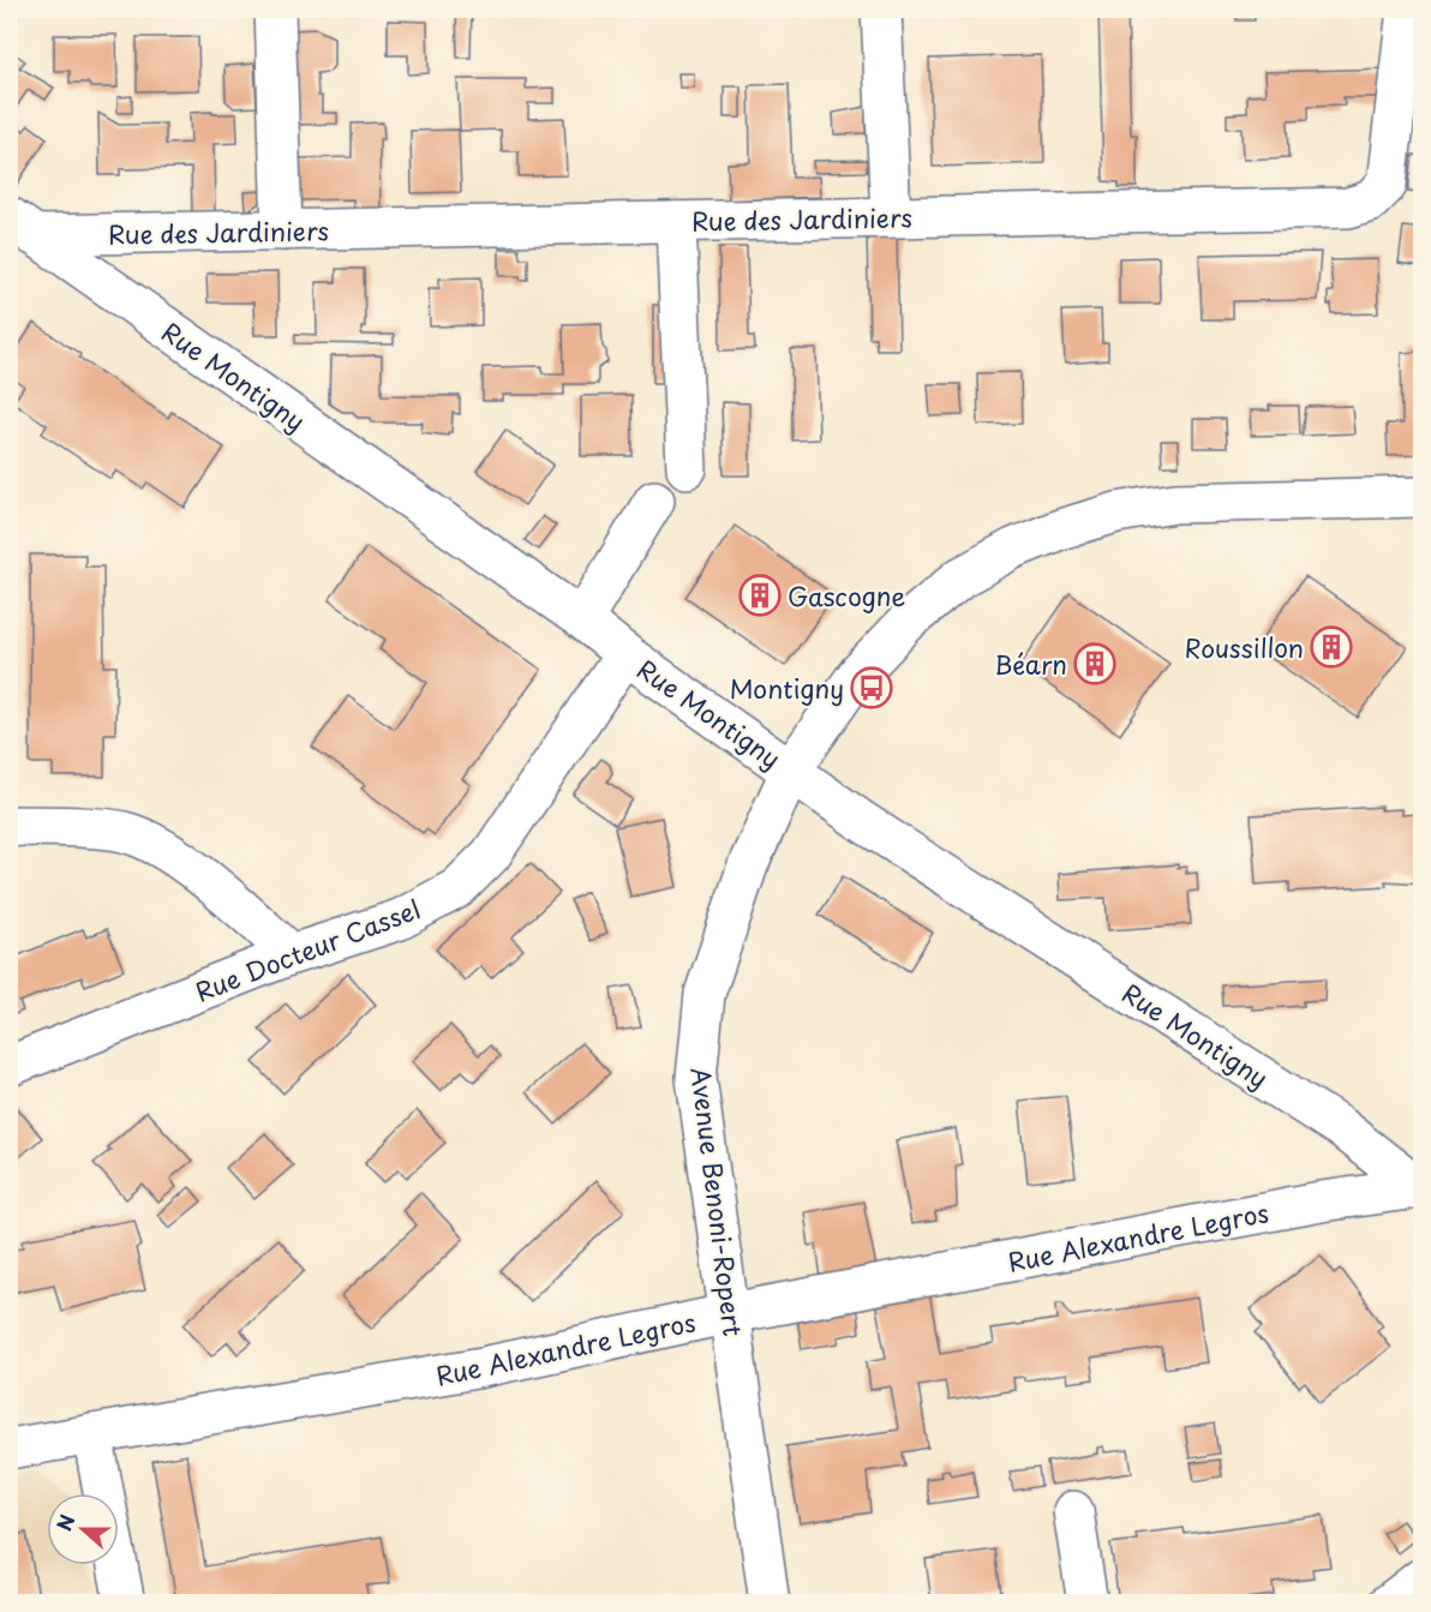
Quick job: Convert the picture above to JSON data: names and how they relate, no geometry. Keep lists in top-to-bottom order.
{
  "streets": {
    "street": [
      "Rue des Jardiniers",
      "Rue Montigny",
      "Rue Docteur Cassel",
      "Avenue Benoni-Ropert",
      "Rue Alexandre Legros"
    ]
  },
  "crossings": [
    ["Rue des Jardiniers", "Rue Montigny"],
    ["Rue Montigny", "Rue Docteur Cassel"],
    ["Rue Montigny", "Avenue Benoni-Ropert"],
    ["Rue Montigny", "Rue Alexandre Legros"],
    ["Avenue Benoni-Ropert", "Rue Alexandre Legros"]
  ],
  "places": {
    "building": ["Gascogne", "Roussillon", "Béarn"],
    "bus stop": ["Montigny"]
  },
  "north": "left"
}
